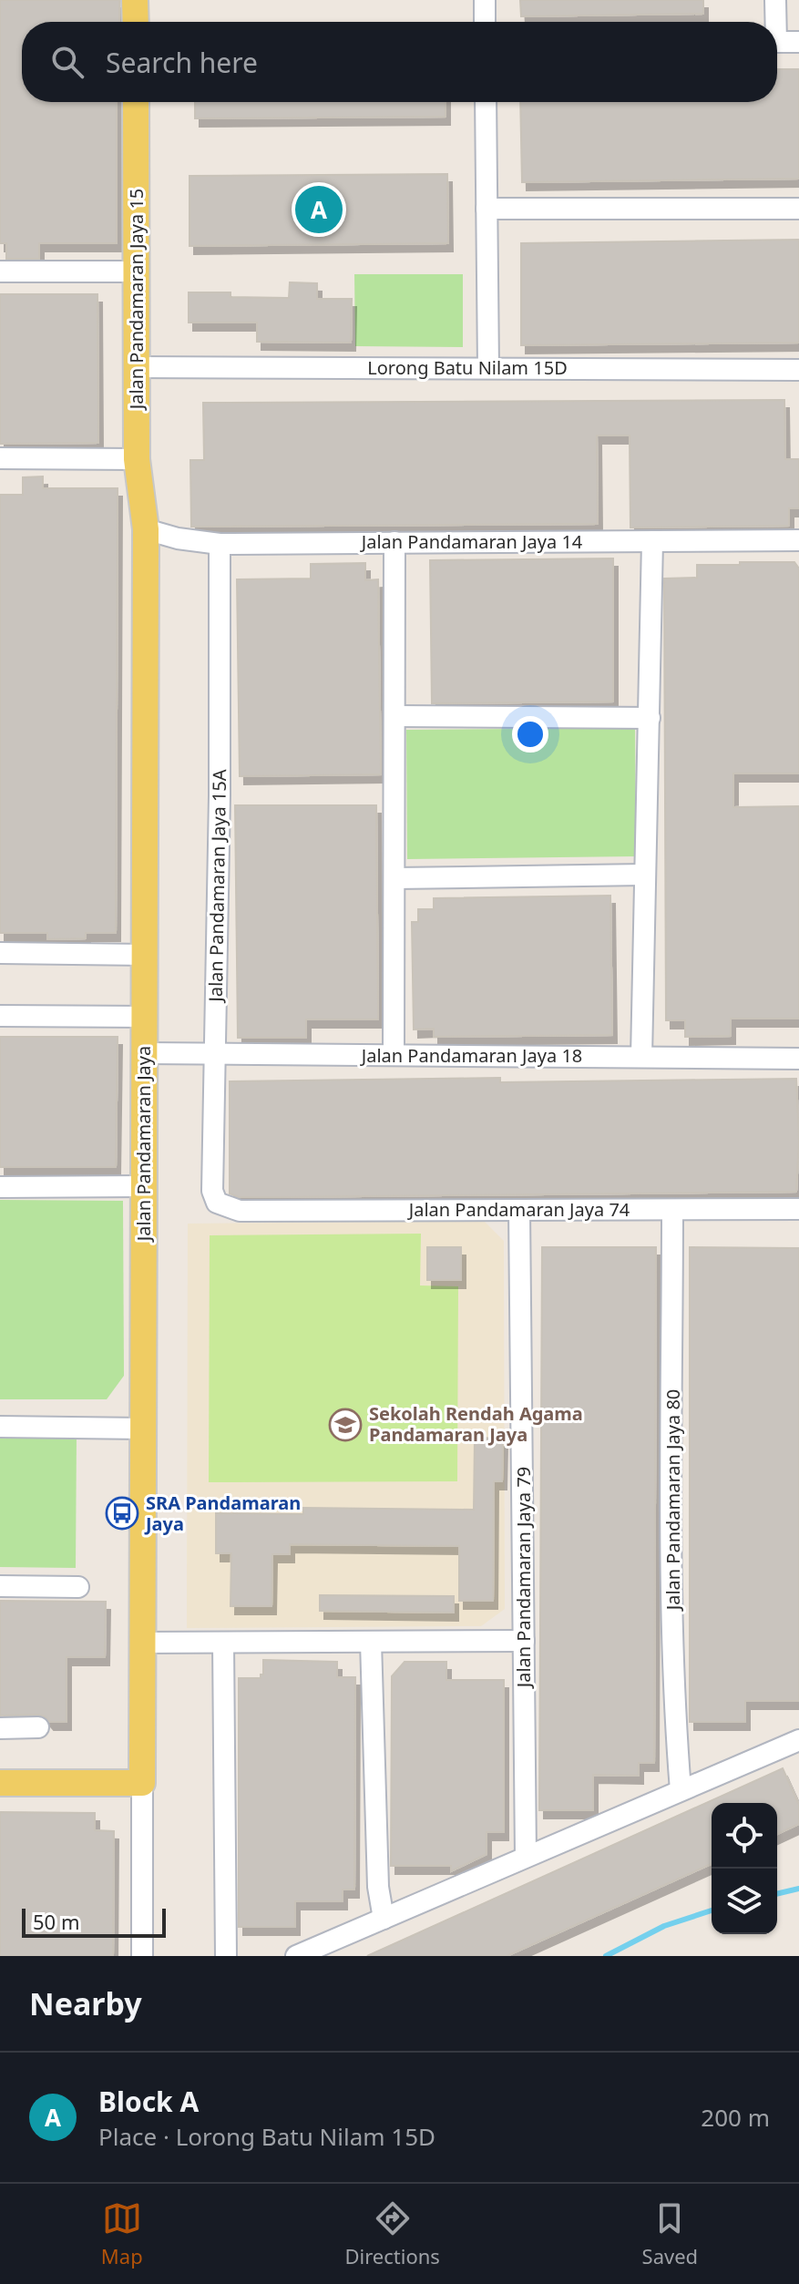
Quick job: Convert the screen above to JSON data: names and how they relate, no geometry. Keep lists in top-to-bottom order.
{
  "streets": {
    "main road": ["Jalan Pandamaran Jaya 15", "Jalan Pandamaran Jaya"],
    "street": [
      "Lorong Batu Nilam 15D",
      "Jalan Pandamaran Jaya 14",
      "Jalan Pandamaran Jaya 15A",
      "Jalan Pandamaran Jaya 18",
      "Jalan Pandamaran Jaya 74",
      "Jalan Pandamaran Jaya 80",
      "Jalan Pandamaran Jaya 79"
    ]
  },
  "crossings": [
    ["Jalan Pandamaran Jaya 15", "Lorong Batu Nilam 15D"],
    ["Jalan Pandamaran Jaya 15", "Jalan Pandamaran Jaya 14"],
    ["Jalan Pandamaran Jaya 15", "Jalan Pandamaran Jaya"],
    ["Jalan Pandamaran Jaya 14", "Jalan Pandamaran Jaya 15A"],
    ["Jalan Pandamaran Jaya 14", "Jalan Pandamaran Jaya"],
    ["Jalan Pandamaran Jaya 15A", "Jalan Pandamaran Jaya 18"],
    ["Jalan Pandamaran Jaya 15A", "Jalan Pandamaran Jaya 74"],
    ["Jalan Pandamaran Jaya 18", "Jalan Pandamaran Jaya"],
    ["Jalan Pandamaran Jaya 74", "Jalan Pandamaran Jaya 80"],
    ["Jalan Pandamaran Jaya 74", "Jalan Pandamaran Jaya 79"]
  ],
  "places": {
    "school or university": ["Sekolah Rendah Agama Pandamaran Jaya"],
    "bus stop": ["SRA Pandamaran Jaya"]
  },
  "scale_bar": "50 m",
  "page": {
    "search": "Search here",
    "pins": "A",
    "scale": "50 m",
    "heading": "Nearby",
    "list": [
      {
        "mark": "A",
        "name": "Block A",
        "note": "Place · Lorong Batu Nilam 15D",
        "value": "200 m"
      }
    ],
    "nav": ["Map", "Directions", "Saved"]
  }
}
